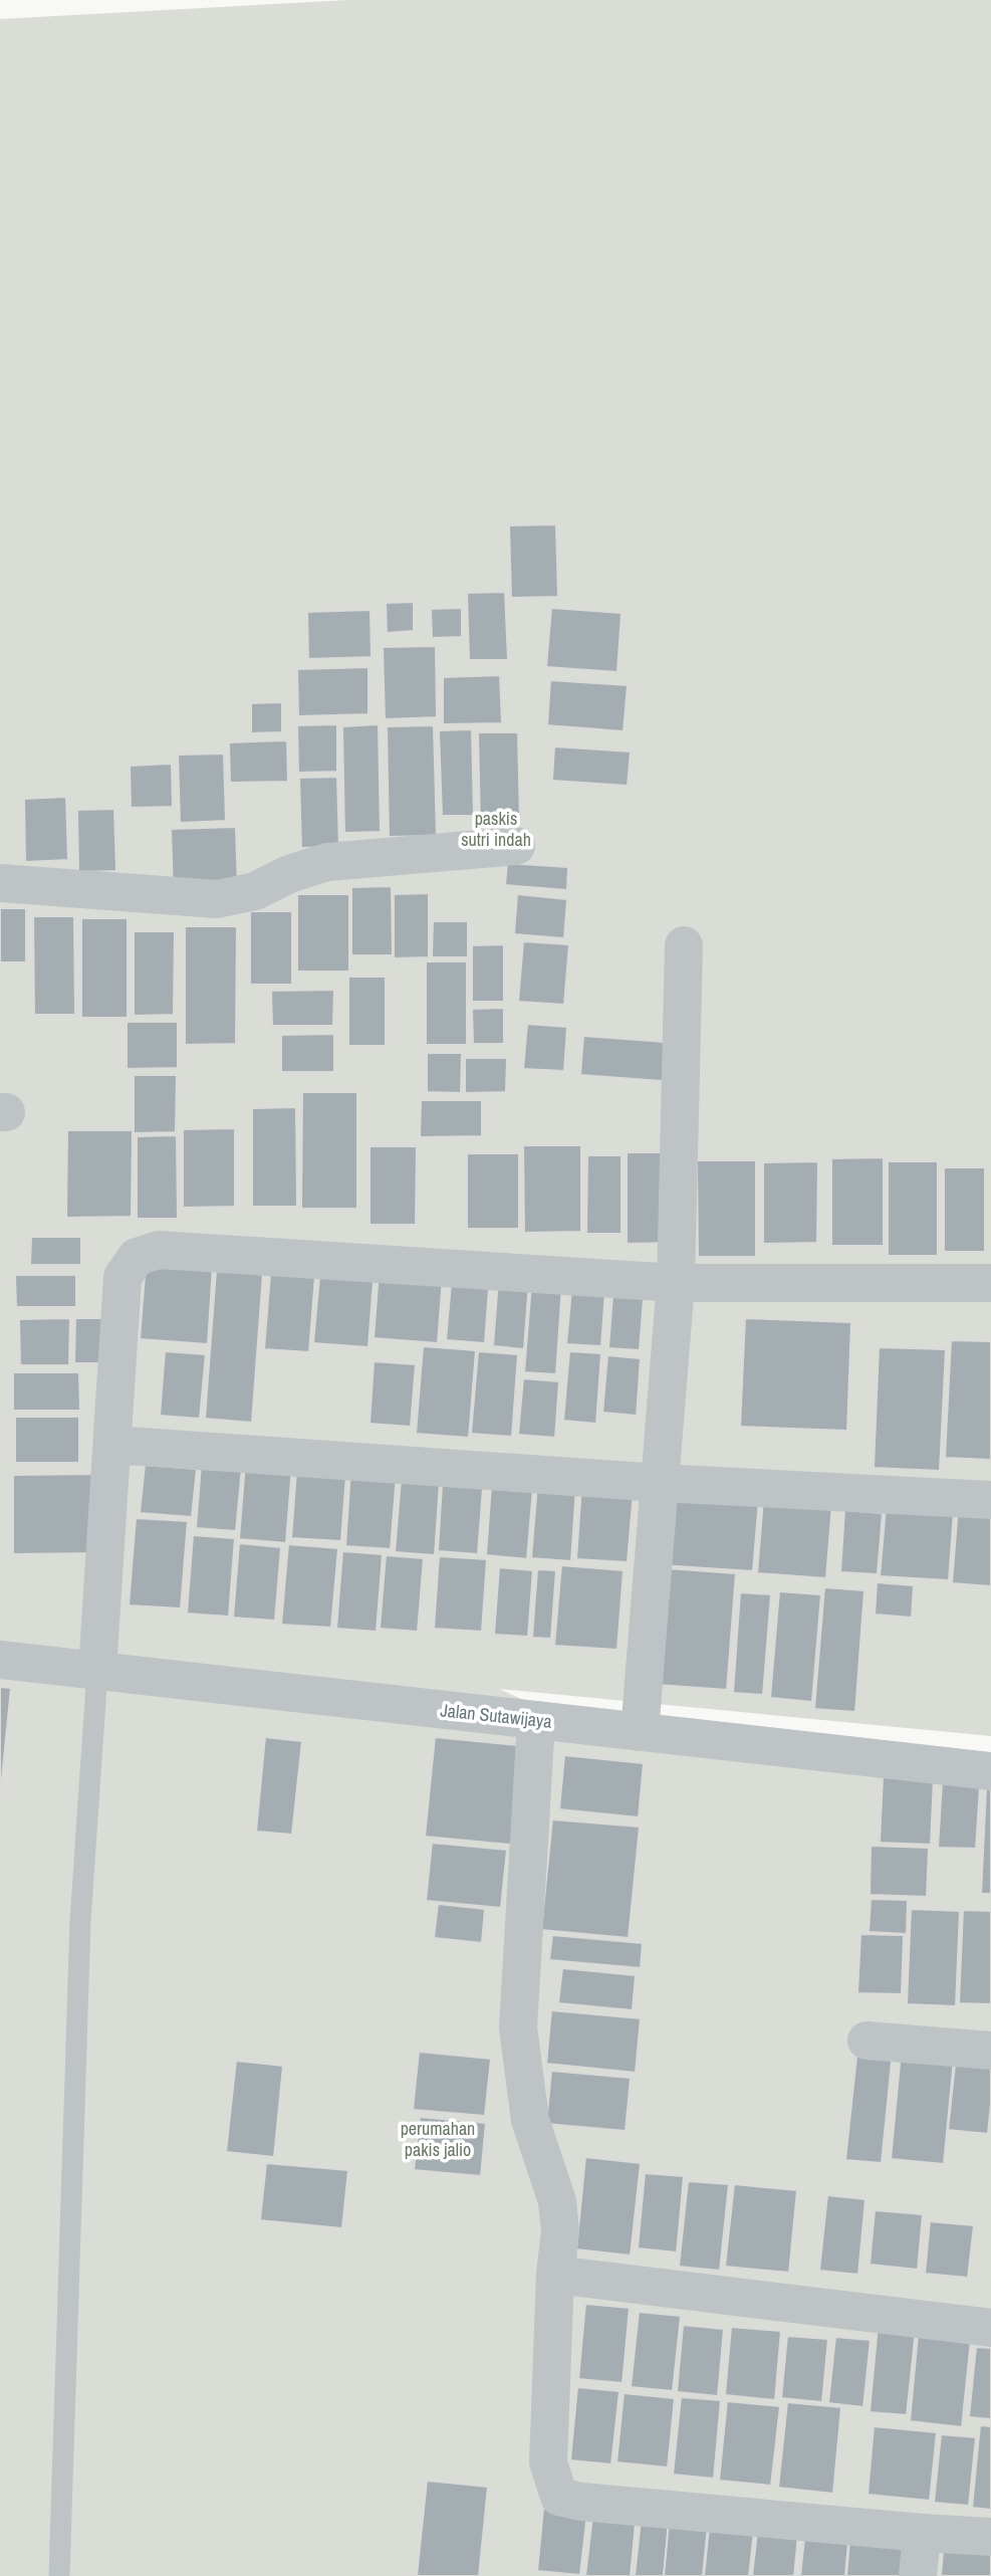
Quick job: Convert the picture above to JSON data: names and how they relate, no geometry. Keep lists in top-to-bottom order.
{
  "streets": {
    "street": ["Jalan Sutawijaya"]
  },
  "parks": ["paskis sutri indah", "perumahan pakis jalio"]
}
